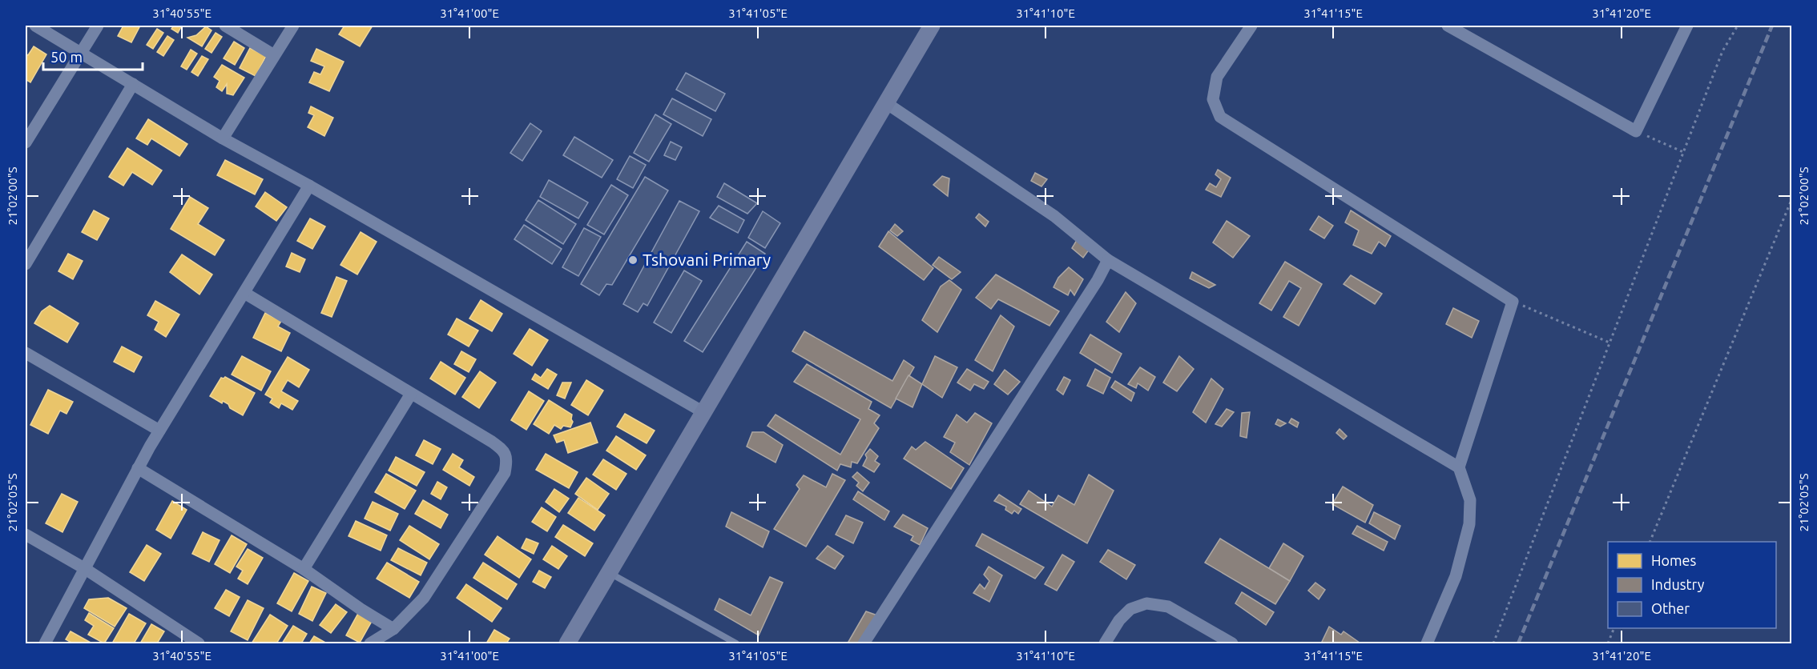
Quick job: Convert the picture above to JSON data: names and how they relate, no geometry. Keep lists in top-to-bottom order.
{
  "places": ["Tshovani Primary"],
  "legend": ["Homes", "Industry", "Other"],
  "scale_bar": "50 m",
  "coordinates": [
    "31°40'55\"E",
    "31°41'00\"E",
    "31°41'05\"E",
    "31°41'10\"E",
    "31°41'15\"E",
    "31°41'20\"E",
    "21°02'00\"S",
    "21°02'05\"S"
  ]
}
